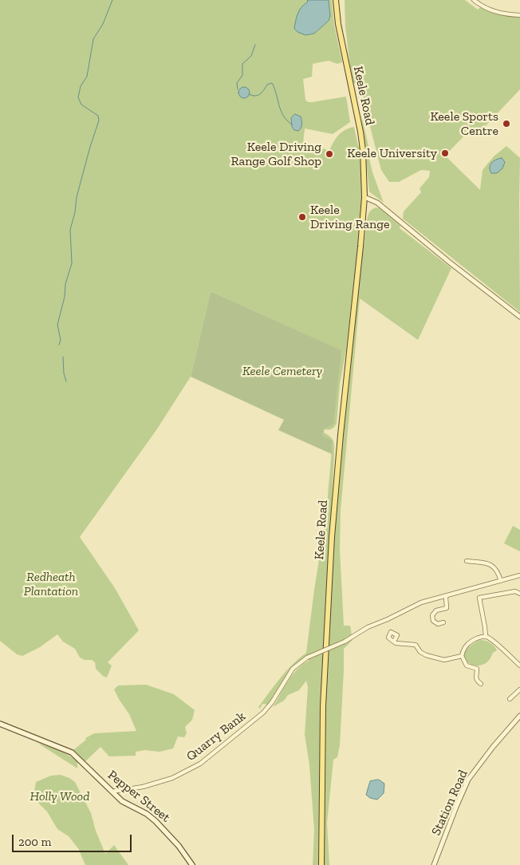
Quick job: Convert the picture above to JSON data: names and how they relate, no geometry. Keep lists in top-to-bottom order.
{
  "streets": {
    "main road": ["Keele Road", "Pepper Street"],
    "street": ["Quarry Bank", "Station Road"]
  },
  "crossings": [
    ["Quarry Bank", "Pepper Street"]
  ],
  "parks": ["Keele Cemetery", "Redheath Plantation", "Holly Wood"],
  "places": [
    "Keele Sports Centre",
    "Keele University",
    "Keele Driving Range Golf Shop",
    "Keele Driving Range"
  ],
  "scale_bar": "200 m"
}
